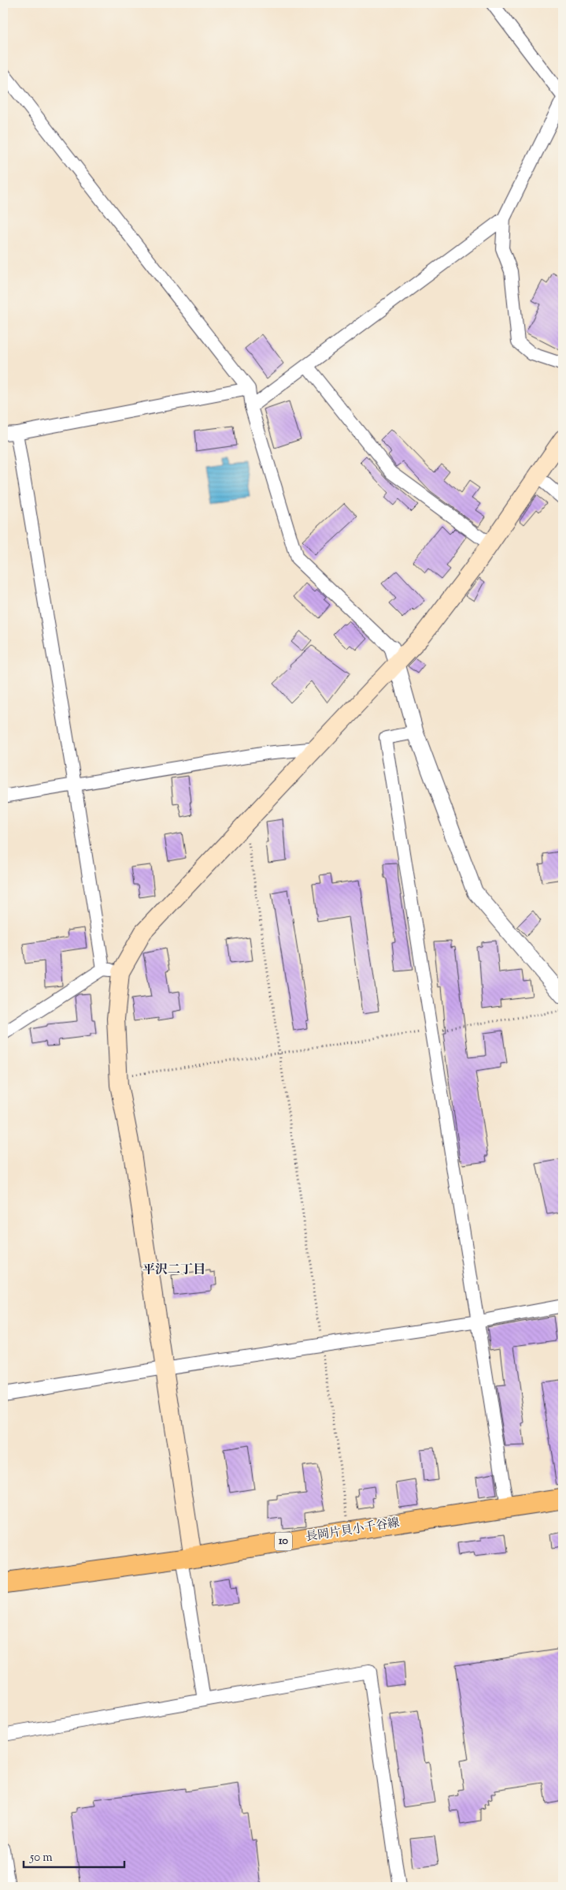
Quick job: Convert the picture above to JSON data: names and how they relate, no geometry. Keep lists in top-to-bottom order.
{
  "streets": {
    "main road": ["長岡片貝小千谷線", "10"]
  },
  "districts": ["平沢二丁目"],
  "scale_bar": "50 m"
}
